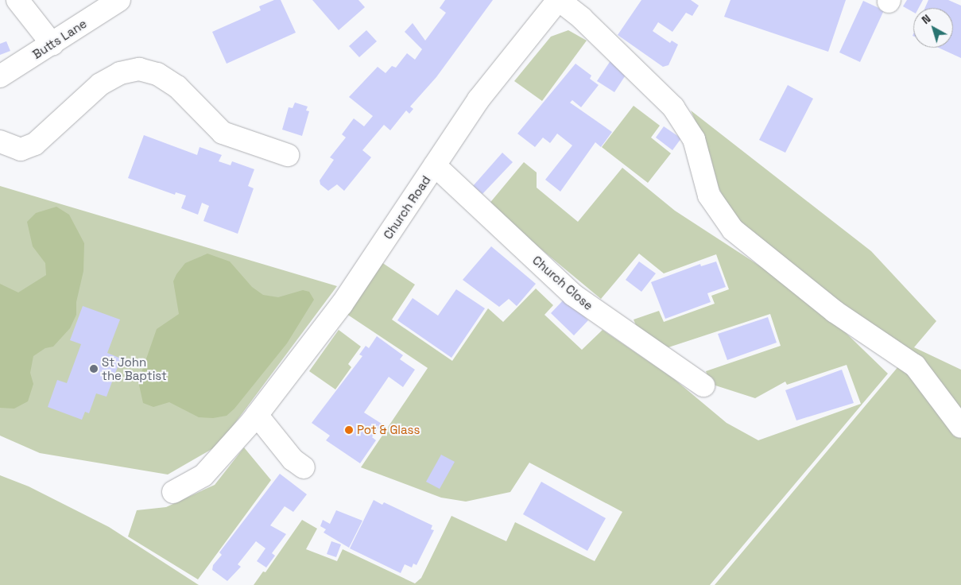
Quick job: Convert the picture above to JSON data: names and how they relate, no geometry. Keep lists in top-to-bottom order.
{
  "streets": {
    "street": ["Butts Lane", "Church Road", "Church Close"]
  },
  "crossings": [
    ["Church Road", "Church Close"]
  ],
  "places": ["St John the Baptist", "Pot & Glass"],
  "north": "top left"
}
